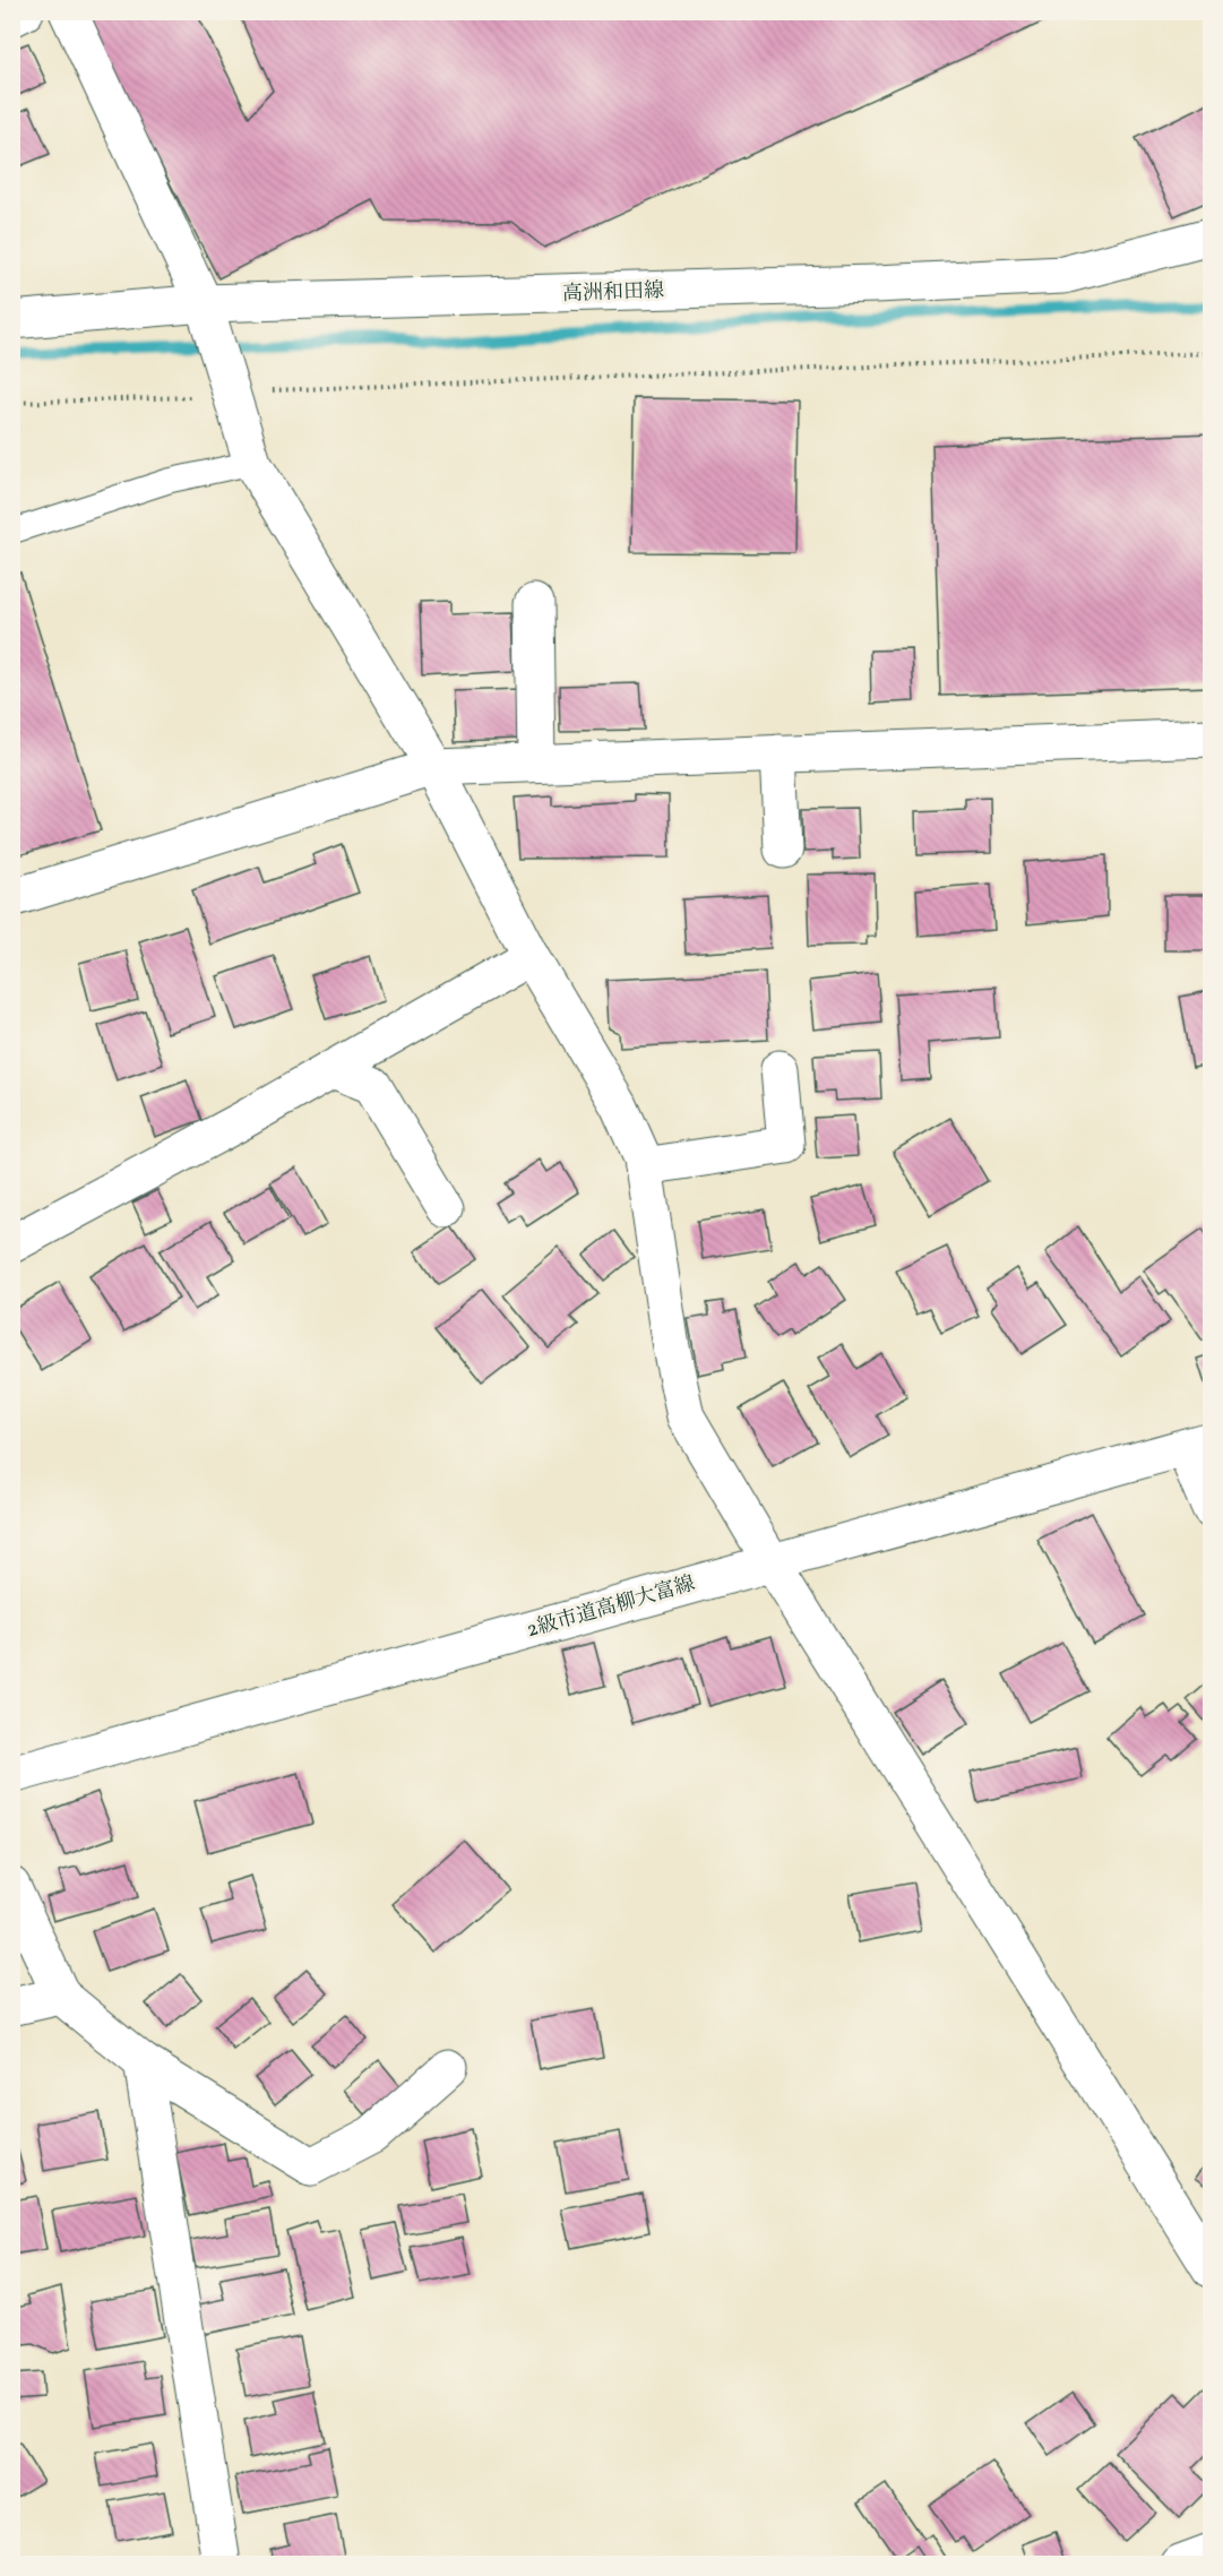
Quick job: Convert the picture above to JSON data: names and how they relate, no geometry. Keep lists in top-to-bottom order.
{
  "streets": {
    "street": ["高洲和田線", "2級市道高柳大富線"]
  }
}
